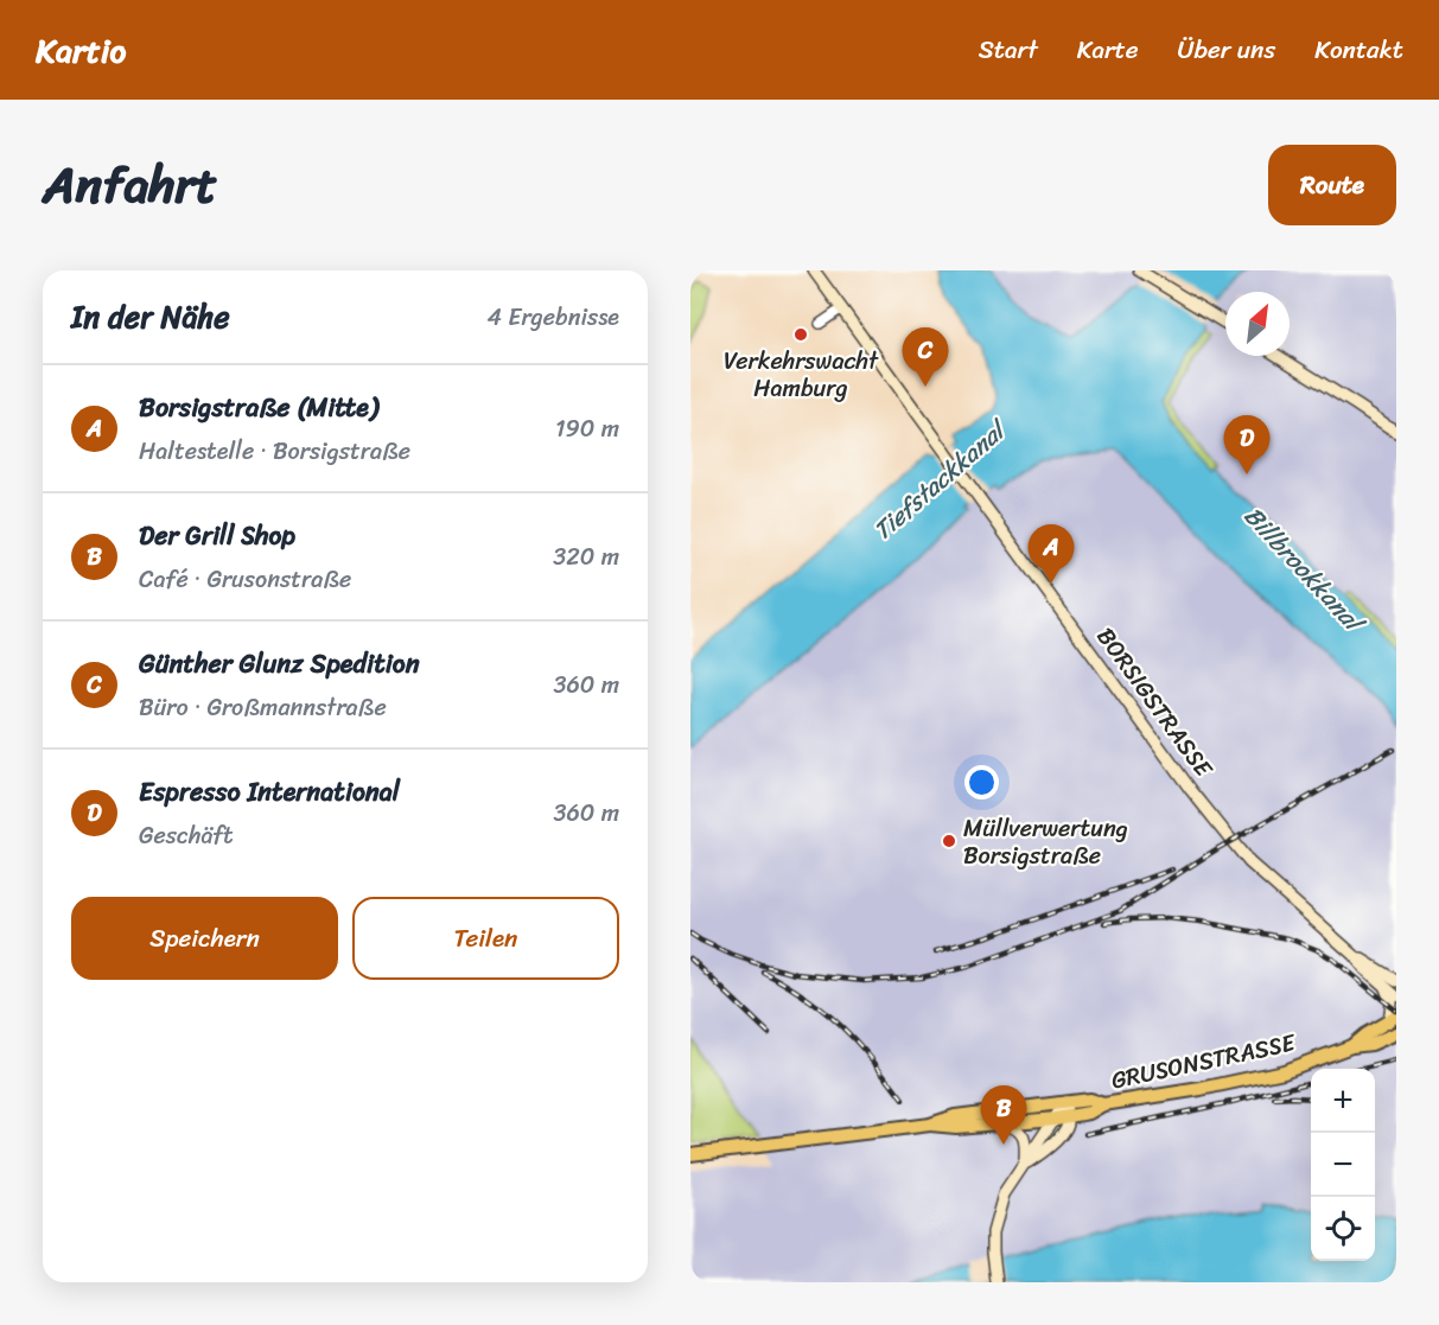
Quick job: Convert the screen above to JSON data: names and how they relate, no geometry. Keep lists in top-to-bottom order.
{
  "streets": {
    "main road": ["BORSIGSTRASSE", "GRUSONSTRASSE"]
  },
  "water": ["Tiefstackkanal", "Billbrookkanal"],
  "places": ["Verkehrswacht Hamburg", "Müllverwertung Borsigstraße"],
  "north": "top right",
  "page": {
    "header": "Kartio",
    "nav": [
      "Start",
      "Karte",
      "Über uns",
      "Kontakt"
    ],
    "title": "Anfahrt",
    "buttons": [
      "Route",
      ["Speichern", "Teilen"]
    ],
    "heading": ["In der Nähe", "4 Ergebnisse"],
    "pins": [
      "C",
      "D",
      "A",
      "B"
    ],
    "list": [
      {
        "mark": "A",
        "name": "Borsigstraße (Mitte)",
        "note": "Haltestelle · Borsigstraße",
        "value": "190 m"
      },
      {
        "mark": "B",
        "name": "Der Grill Shop",
        "note": "Café · Grusonstraße",
        "value": "320 m"
      },
      {
        "mark": "C",
        "name": "Günther Glunz Spedition",
        "note": "Büro · Großmannstraße",
        "value": "360 m"
      },
      {
        "mark": "D",
        "name": "Espresso International",
        "note": "Geschäft",
        "value": "360 m"
      }
    ],
    "map_buttons": ["+", "−"]
  }
}
